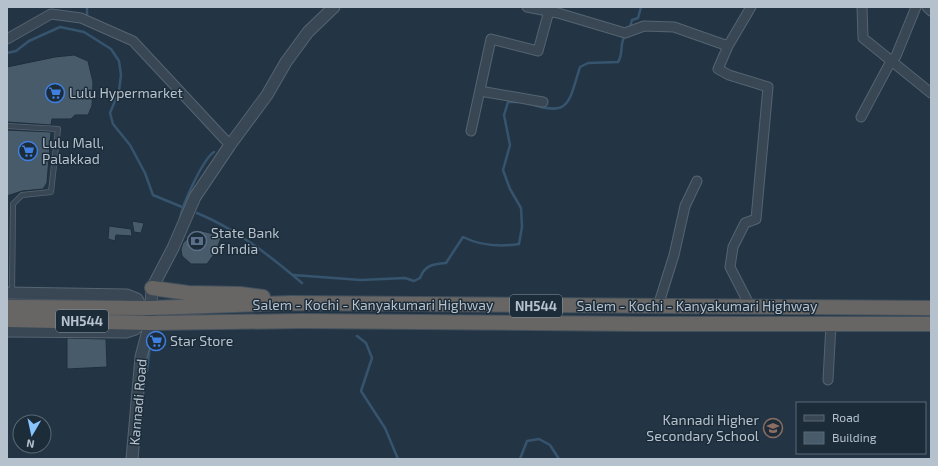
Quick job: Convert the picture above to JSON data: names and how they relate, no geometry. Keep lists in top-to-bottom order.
{
  "streets": {
    "highway": ["Salem - Kochi - Kanyakumari Highway", "NH544"],
    "street": ["Kannadi Road"]
  },
  "crossings": [
    ["Salem - Kochi - Kanyakumari Highway", "Kannadi Road"]
  ],
  "places": {
    "supermarket": ["Lulu Hypermarket", "Lulu Mall, Palakkad", "Star Store"],
    "bank": ["State Bank of India"],
    "school or university": ["Kannadi Higher Secondary School"]
  },
  "legend": ["Road", "Building"],
  "north": "bottom"
}
